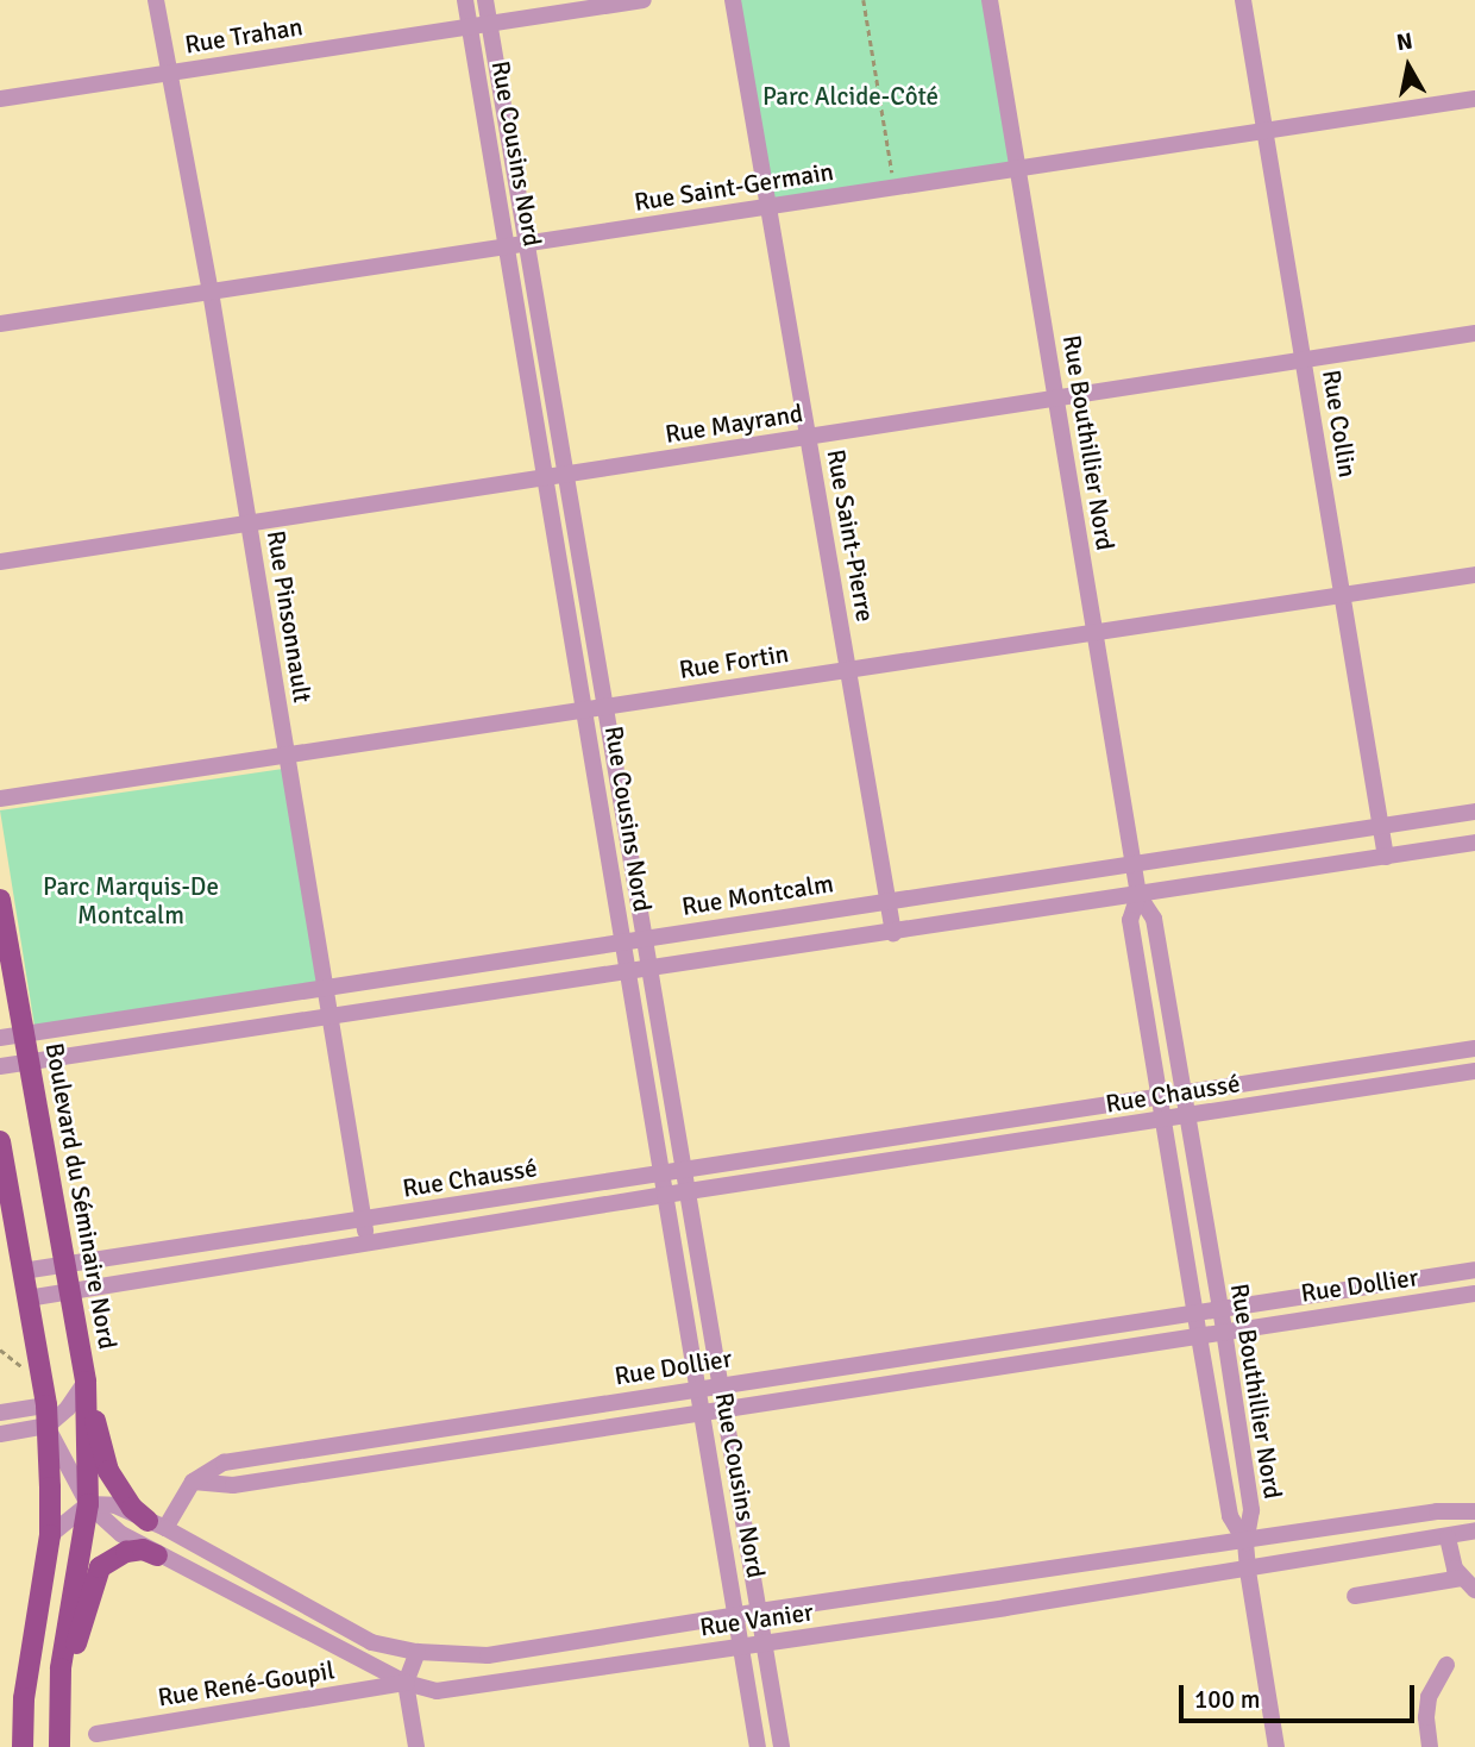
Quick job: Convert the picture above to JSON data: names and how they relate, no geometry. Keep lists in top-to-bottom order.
{
  "streets": {
    "main road": ["Boulevard du Séminaire Nord"],
    "street": [
      "Rue Trahan",
      "Rue Cousins Nord",
      "Rue Saint-Germain",
      "Rue Mayrand",
      "Rue Collin",
      "Rue Bouthillier Nord",
      "Rue Saint-Pierre",
      "Rue Pinsonnault",
      "Rue Fortin",
      "Rue Montcalm",
      "Rue Chaussé",
      "Rue Dollier",
      "Rue Vanier",
      "Rue René-Goupil"
    ]
  },
  "crossings": [
    ["Rue Trahan", "Rue Cousins Nord"],
    ["Rue Trahan", "Rue Pinsonnault"],
    ["Rue Cousins Nord", "Rue Saint-Germain"],
    ["Rue Cousins Nord", "Rue Mayrand"],
    ["Rue Cousins Nord", "Rue Fortin"],
    ["Rue Cousins Nord", "Rue Montcalm"],
    ["Rue Cousins Nord", "Rue Chaussé"],
    ["Rue Cousins Nord", "Rue Dollier"],
    ["Rue Cousins Nord", "Rue Vanier"],
    ["Rue Saint-Germain", "Rue Collin"],
    ["Rue Saint-Germain", "Rue Bouthillier Nord"],
    ["Rue Saint-Germain", "Rue Saint-Pierre"],
    ["Rue Saint-Germain", "Rue Pinsonnault"],
    ["Rue Mayrand", "Rue Collin"],
    ["Rue Mayrand", "Rue Bouthillier Nord"],
    ["Rue Mayrand", "Rue Saint-Pierre"],
    ["Rue Mayrand", "Rue Pinsonnault"],
    ["Rue Collin", "Rue Fortin"],
    ["Rue Collin", "Rue Montcalm"],
    ["Rue Bouthillier Nord", "Rue Fortin"],
    ["Rue Bouthillier Nord", "Rue Montcalm"],
    ["Rue Bouthillier Nord", "Rue Chaussé"],
    ["Rue Bouthillier Nord", "Rue Dollier"],
    ["Rue Bouthillier Nord", "Rue Vanier"],
    ["Rue Saint-Pierre", "Rue Fortin"],
    ["Rue Saint-Pierre", "Rue Montcalm"],
    ["Rue Pinsonnault", "Rue Fortin"],
    ["Rue Pinsonnault", "Rue Montcalm"],
    ["Rue Pinsonnault", "Rue Chaussé"],
    ["Rue Montcalm", "Boulevard du Séminaire Nord"],
    ["Rue Chaussé", "Boulevard du Séminaire Nord"],
    ["Boulevard du Séminaire Nord", "Rue Vanier"],
    ["Rue Vanier", "Rue René-Goupil"]
  ],
  "parks": ["Parc Alcide-Côté", "Parc Marquis-De Montcalm"],
  "scale_bar": "100 m",
  "north": "top"
}
